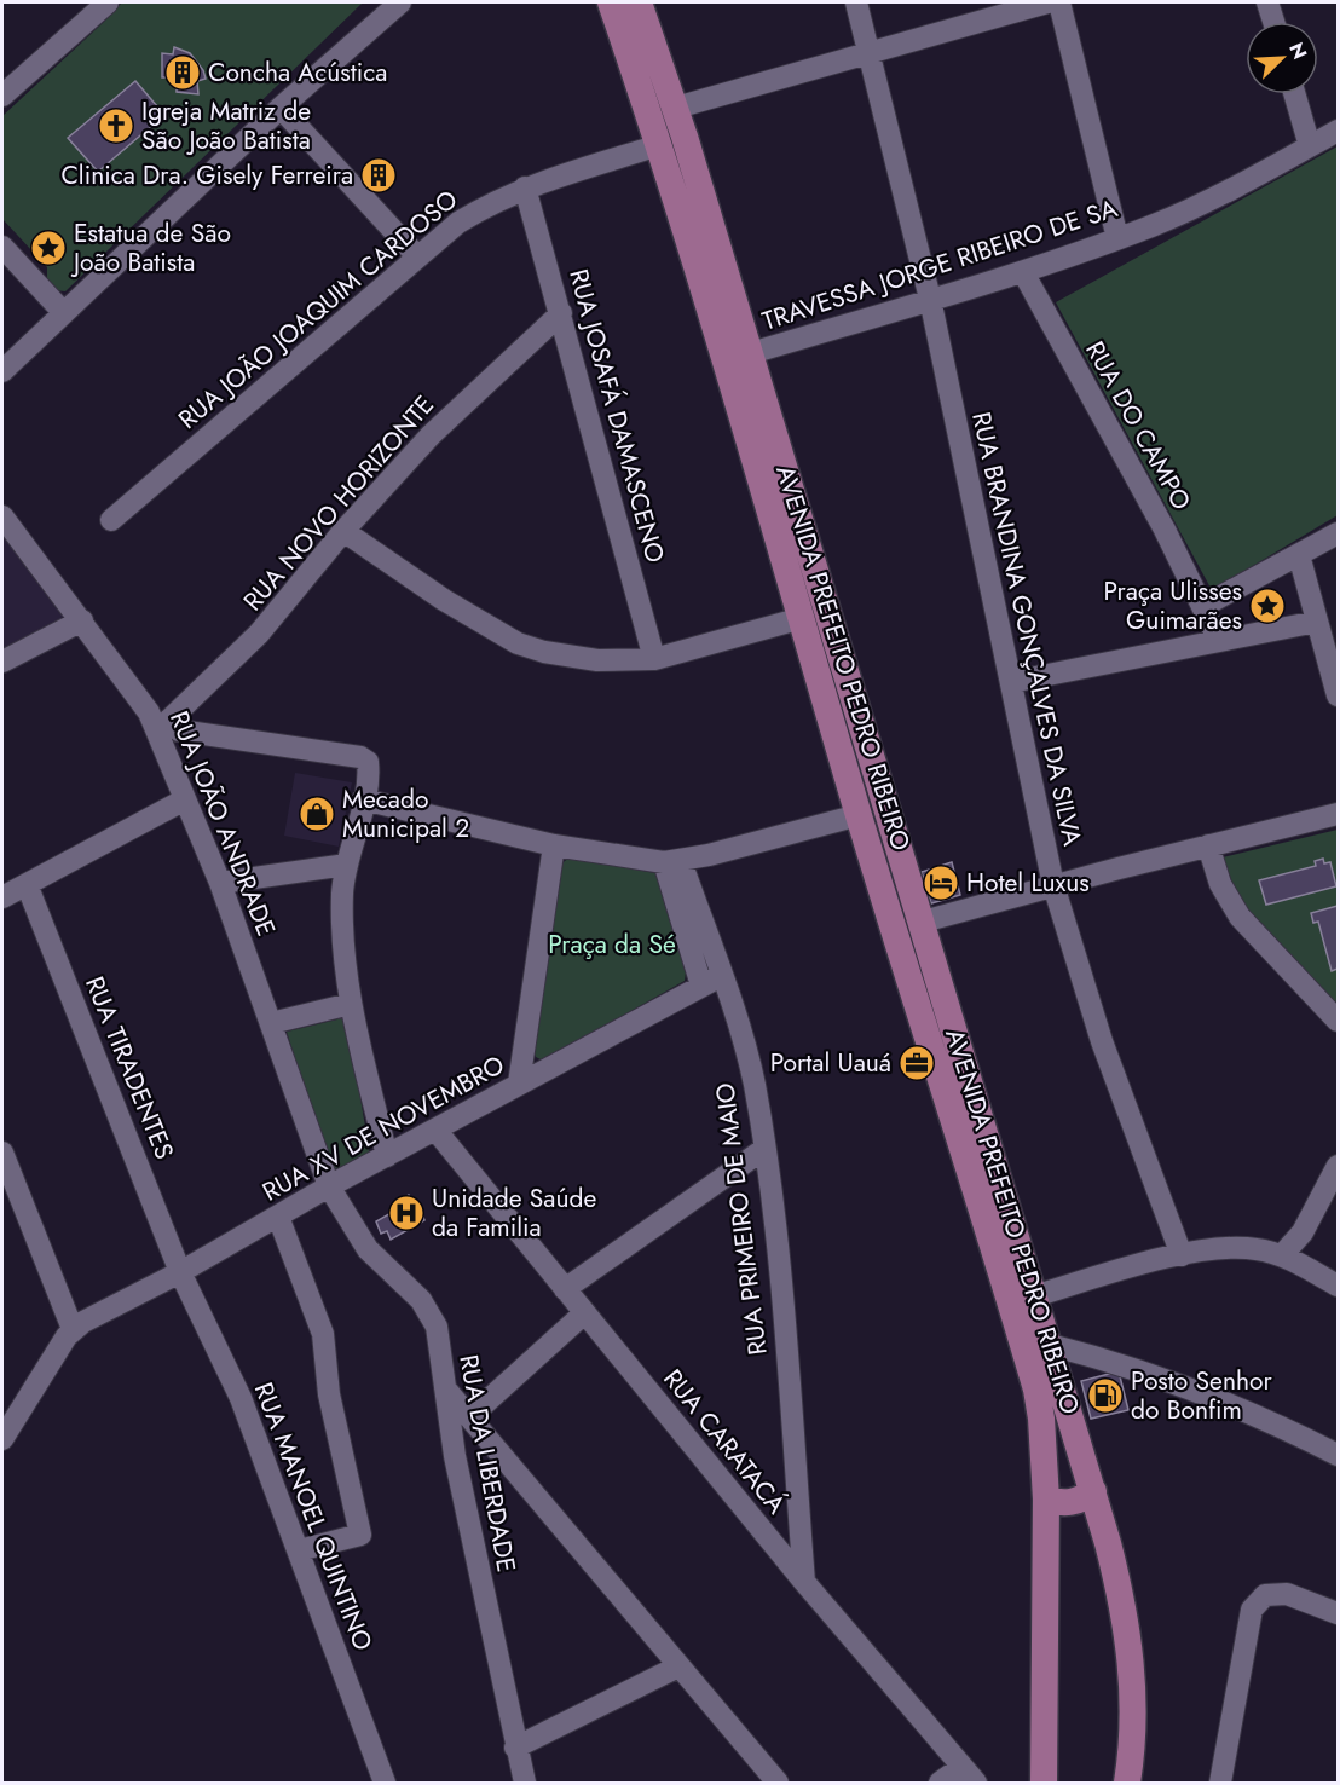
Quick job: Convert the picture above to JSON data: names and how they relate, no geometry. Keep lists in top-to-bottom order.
{
  "streets": {
    "main road": ["AVENIDA PREFEITO PEDRO RIBEIRO"],
    "street": [
      "TRAVESSA JORGE RIBEIRO DE SA",
      "RUA JOÃO JOAQUIM CARDOSO",
      "RUA JOSAFÁ DAMASCENO",
      "RUA DO CAMPO",
      "RUA NOVO HORIZONTE",
      "RUA BRANDINA GONÇALVES DA SILVA",
      "RUA JOÃO ANDRADE",
      "RUA TIRADENTES",
      "RUA XV DE NOVEMBRO",
      "RUA PRIMEIRO DE MAIO",
      "RUA CARATACÁ",
      "RUA DA LIBERDADE",
      "RUA MANOEL QUINTINO"
    ]
  },
  "crossings": [
    ["TRAVESSA JORGE RIBEIRO DE SA", "RUA DO CAMPO"],
    ["TRAVESSA JORGE RIBEIRO DE SA", "RUA BRANDINA GONÇALVES DA SILVA"],
    ["TRAVESSA JORGE RIBEIRO DE SA", "AVENIDA PREFEITO PEDRO RIBEIRO"],
    ["RUA JOÃO JOAQUIM CARDOSO", "RUA JOSAFÁ DAMASCENO"],
    ["RUA JOÃO JOAQUIM CARDOSO", "AVENIDA PREFEITO PEDRO RIBEIRO"],
    ["RUA JOSAFÁ DAMASCENO", "RUA NOVO HORIZONTE"],
    ["RUA NOVO HORIZONTE", "RUA JOÃO ANDRADE"],
    ["RUA JOÃO ANDRADE", "RUA XV DE NOVEMBRO"],
    ["RUA JOÃO ANDRADE", "RUA DA LIBERDADE"],
    ["RUA TIRADENTES", "RUA XV DE NOVEMBRO"],
    ["RUA TIRADENTES", "RUA MANOEL QUINTINO"],
    ["RUA XV DE NOVEMBRO", "RUA PRIMEIRO DE MAIO"],
    ["RUA XV DE NOVEMBRO", "RUA CARATACÁ"],
    ["RUA XV DE NOVEMBRO", "RUA DA LIBERDADE"],
    ["RUA XV DE NOVEMBRO", "RUA MANOEL QUINTINO"],
    ["RUA PRIMEIRO DE MAIO", "RUA CARATACÁ"]
  ],
  "parks": ["Praça da Sé"],
  "places": {
    "building": ["Concha Acústica", "Clinica Dra. Gisely Ferreira"],
    "church": ["Igreja Matriz de São João Batista"],
    "place": ["Estatua de São João Batista", "Praça Ulisses Guimarães"],
    "shop": ["Mecado Municipal 2"],
    "hotel": ["Hotel Luxus"],
    "office": ["Portal Uauá"],
    "hospital": ["Unidade Saúde da Familia"],
    "fuel station": ["Posto Senhor do Bonfim"]
  },
  "north": "top right"
}
